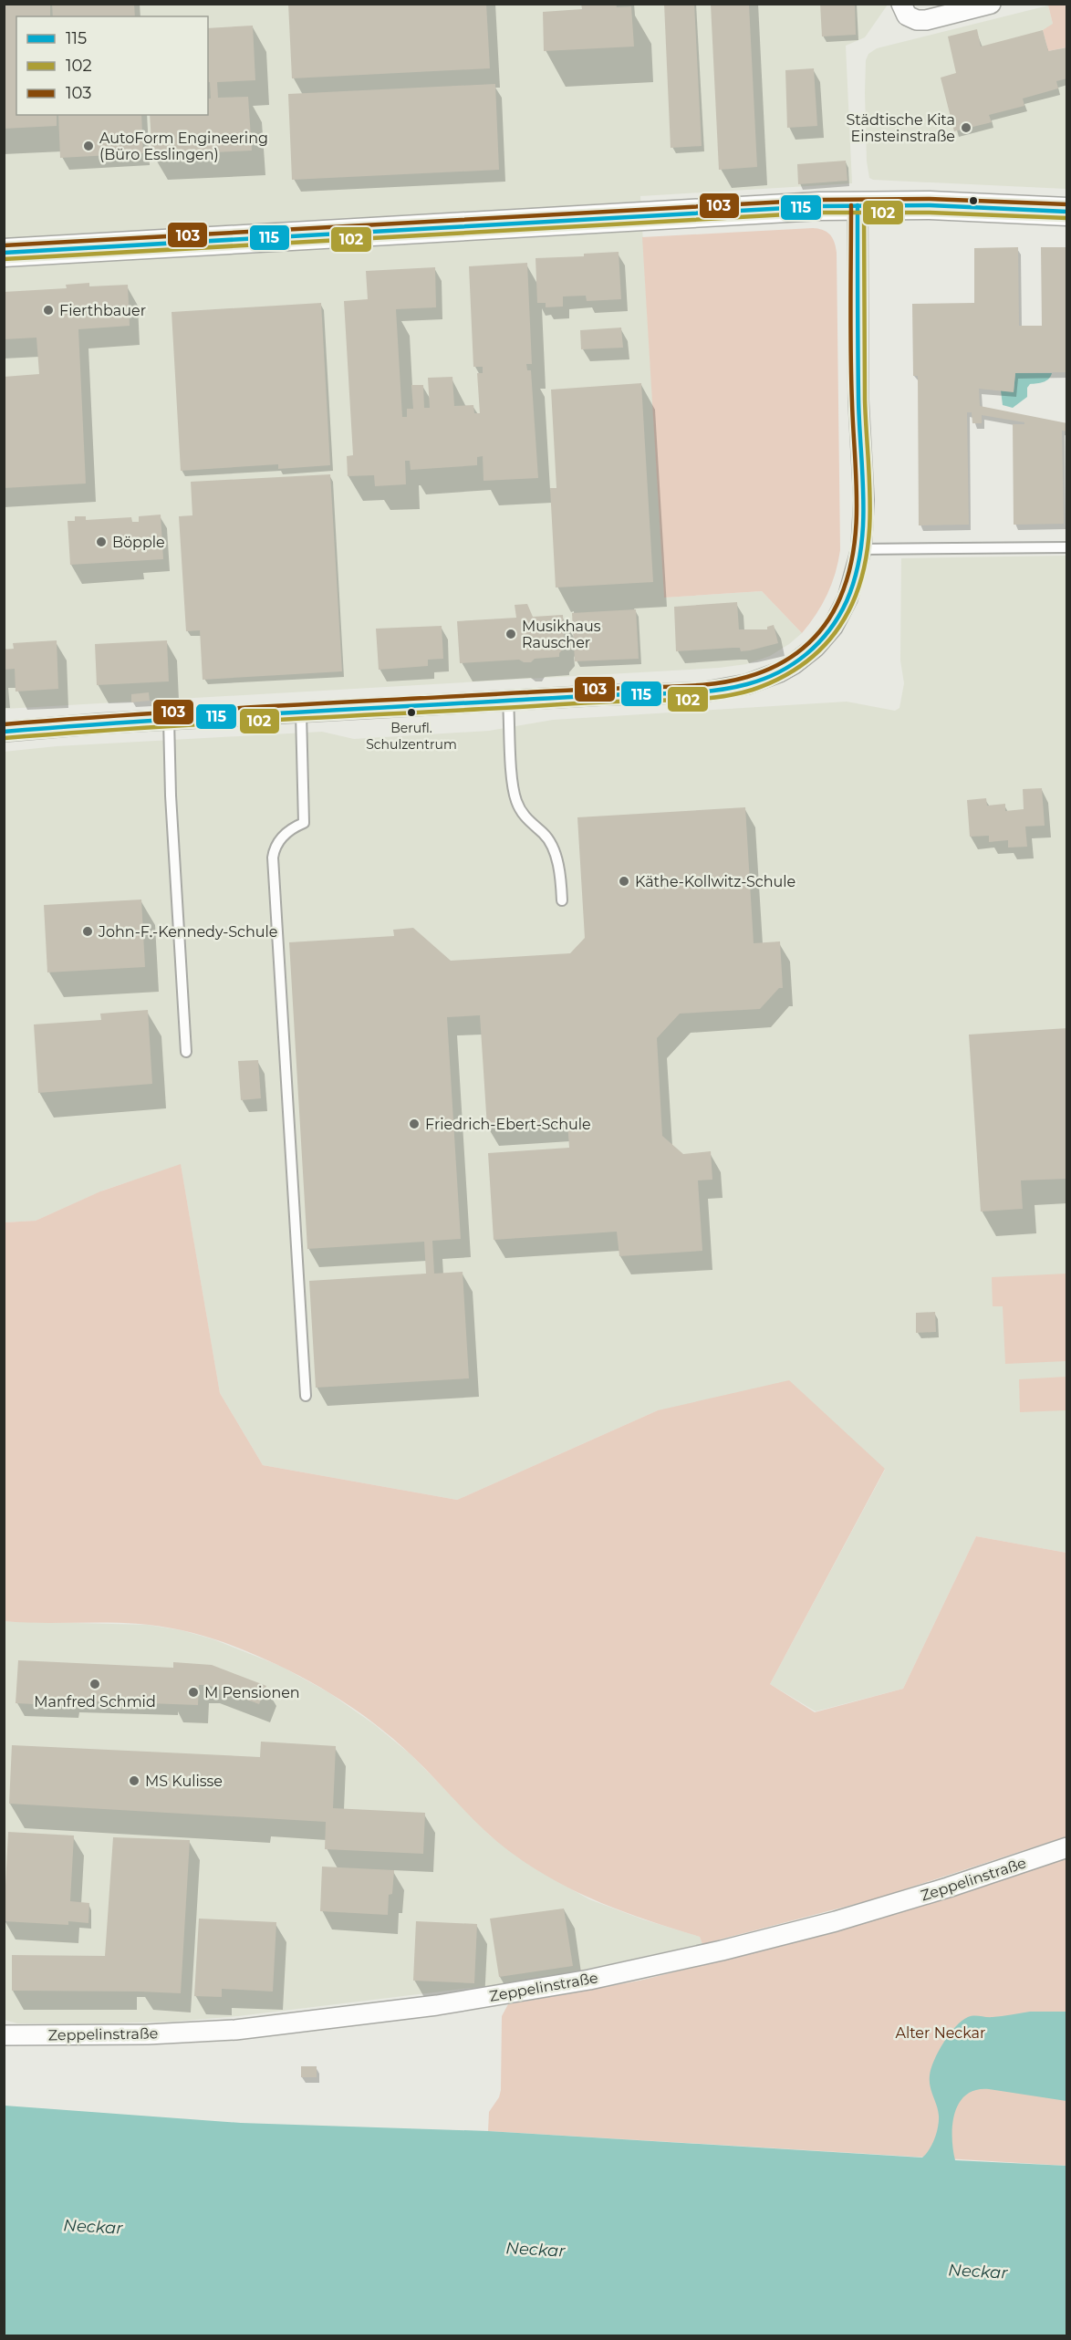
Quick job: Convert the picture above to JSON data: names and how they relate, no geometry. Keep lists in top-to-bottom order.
{
  "streets": {
    "street": ["Zeppelinstraße"]
  },
  "water": ["Neckar"],
  "parks": ["Alter Neckar"],
  "places": [
    "Städtische Kita Einsteinstraße",
    "AutoForm Engineering (Büro Esslingen)",
    "Fierthbauer",
    "Böpple",
    "Musikhaus Rauscher",
    "Berufl. Schulzentrum",
    "Käthe-Kollwitz-Schule",
    "John-F.-Kennedy-Schule",
    "Friedrich-Ebert-Schule",
    "Manfred Schmid",
    "M Pensionen",
    "MS Kulisse"
  ],
  "lines": ["transit line 103", "transit line 115", "transit line 102"],
  "legend": ["115", "102", "103"]
}
